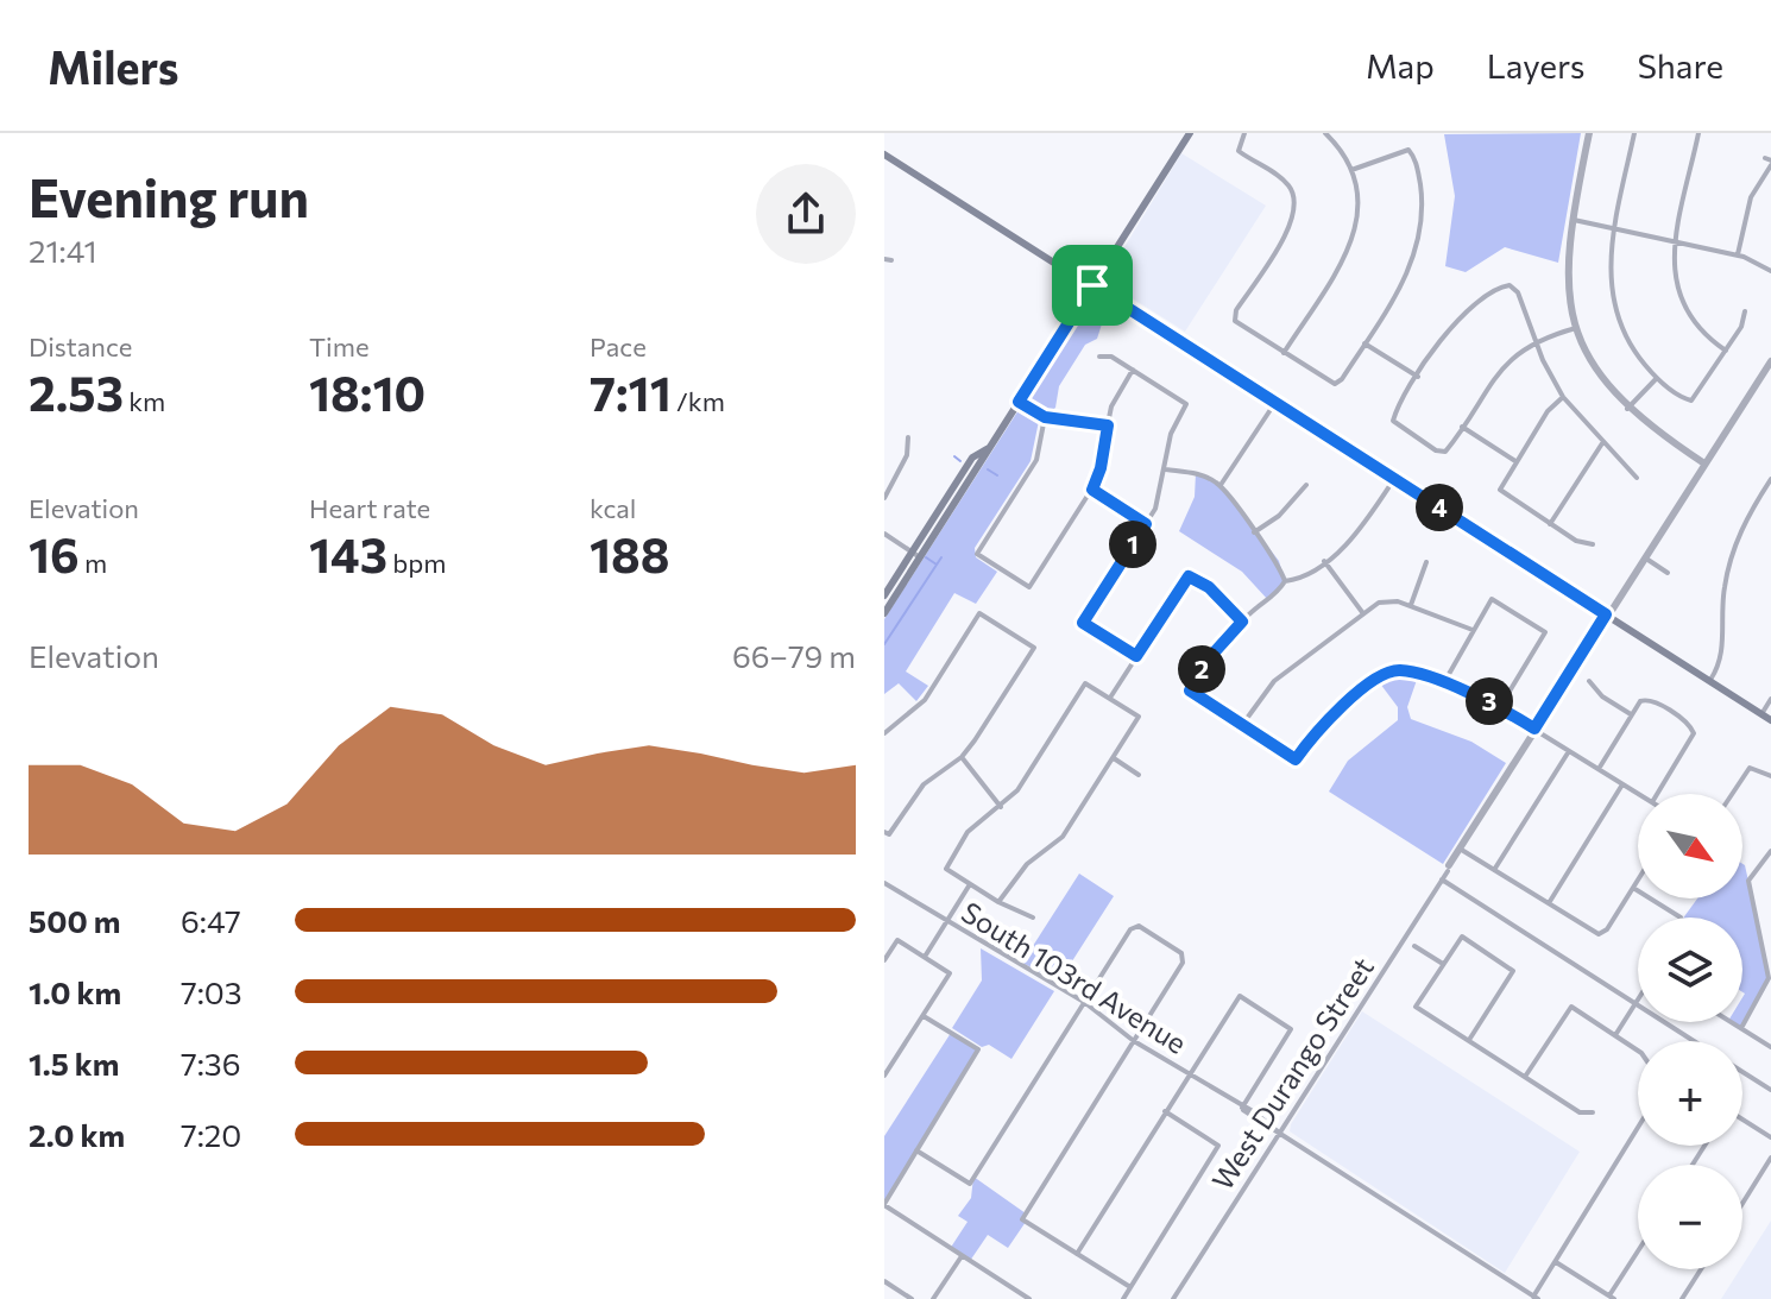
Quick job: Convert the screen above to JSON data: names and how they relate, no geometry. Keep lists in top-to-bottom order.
{
  "streets": {
    "street": ["South 103rd Avenue", "West Durango Street"]
  },
  "crossings": [
    ["South 103rd Avenue", "West Durango Street"]
  ],
  "north": "bottom right",
  "page": {
    "header": "Milers",
    "nav": ["Map", "Layers", "Share"],
    "heading": ["Evening run", "21:41"],
    "stats": [
      ["Distance", "2.53 km"],
      ["Time", "18:10"],
      ["Pace", "7:11 /km"],
      ["Elevation", "16 m"],
      ["Heart rate", "143 bpm"],
      ["kcal", "188"]
    ],
    "pins": [
      "4",
      "1",
      "2",
      "3"
    ],
    "chart": ["Elevation", "66–79 m"],
    "map_buttons": ["+", "−"],
    "list": [
      {
        "name": "500 m",
        "note": "6:47"
      },
      {
        "name": "1.0 km",
        "note": "7:03"
      },
      {
        "name": "1.5 km",
        "note": "7:36"
      },
      {
        "name": "2.0 km",
        "note": "7:20"
      }
    ]
  }
}
